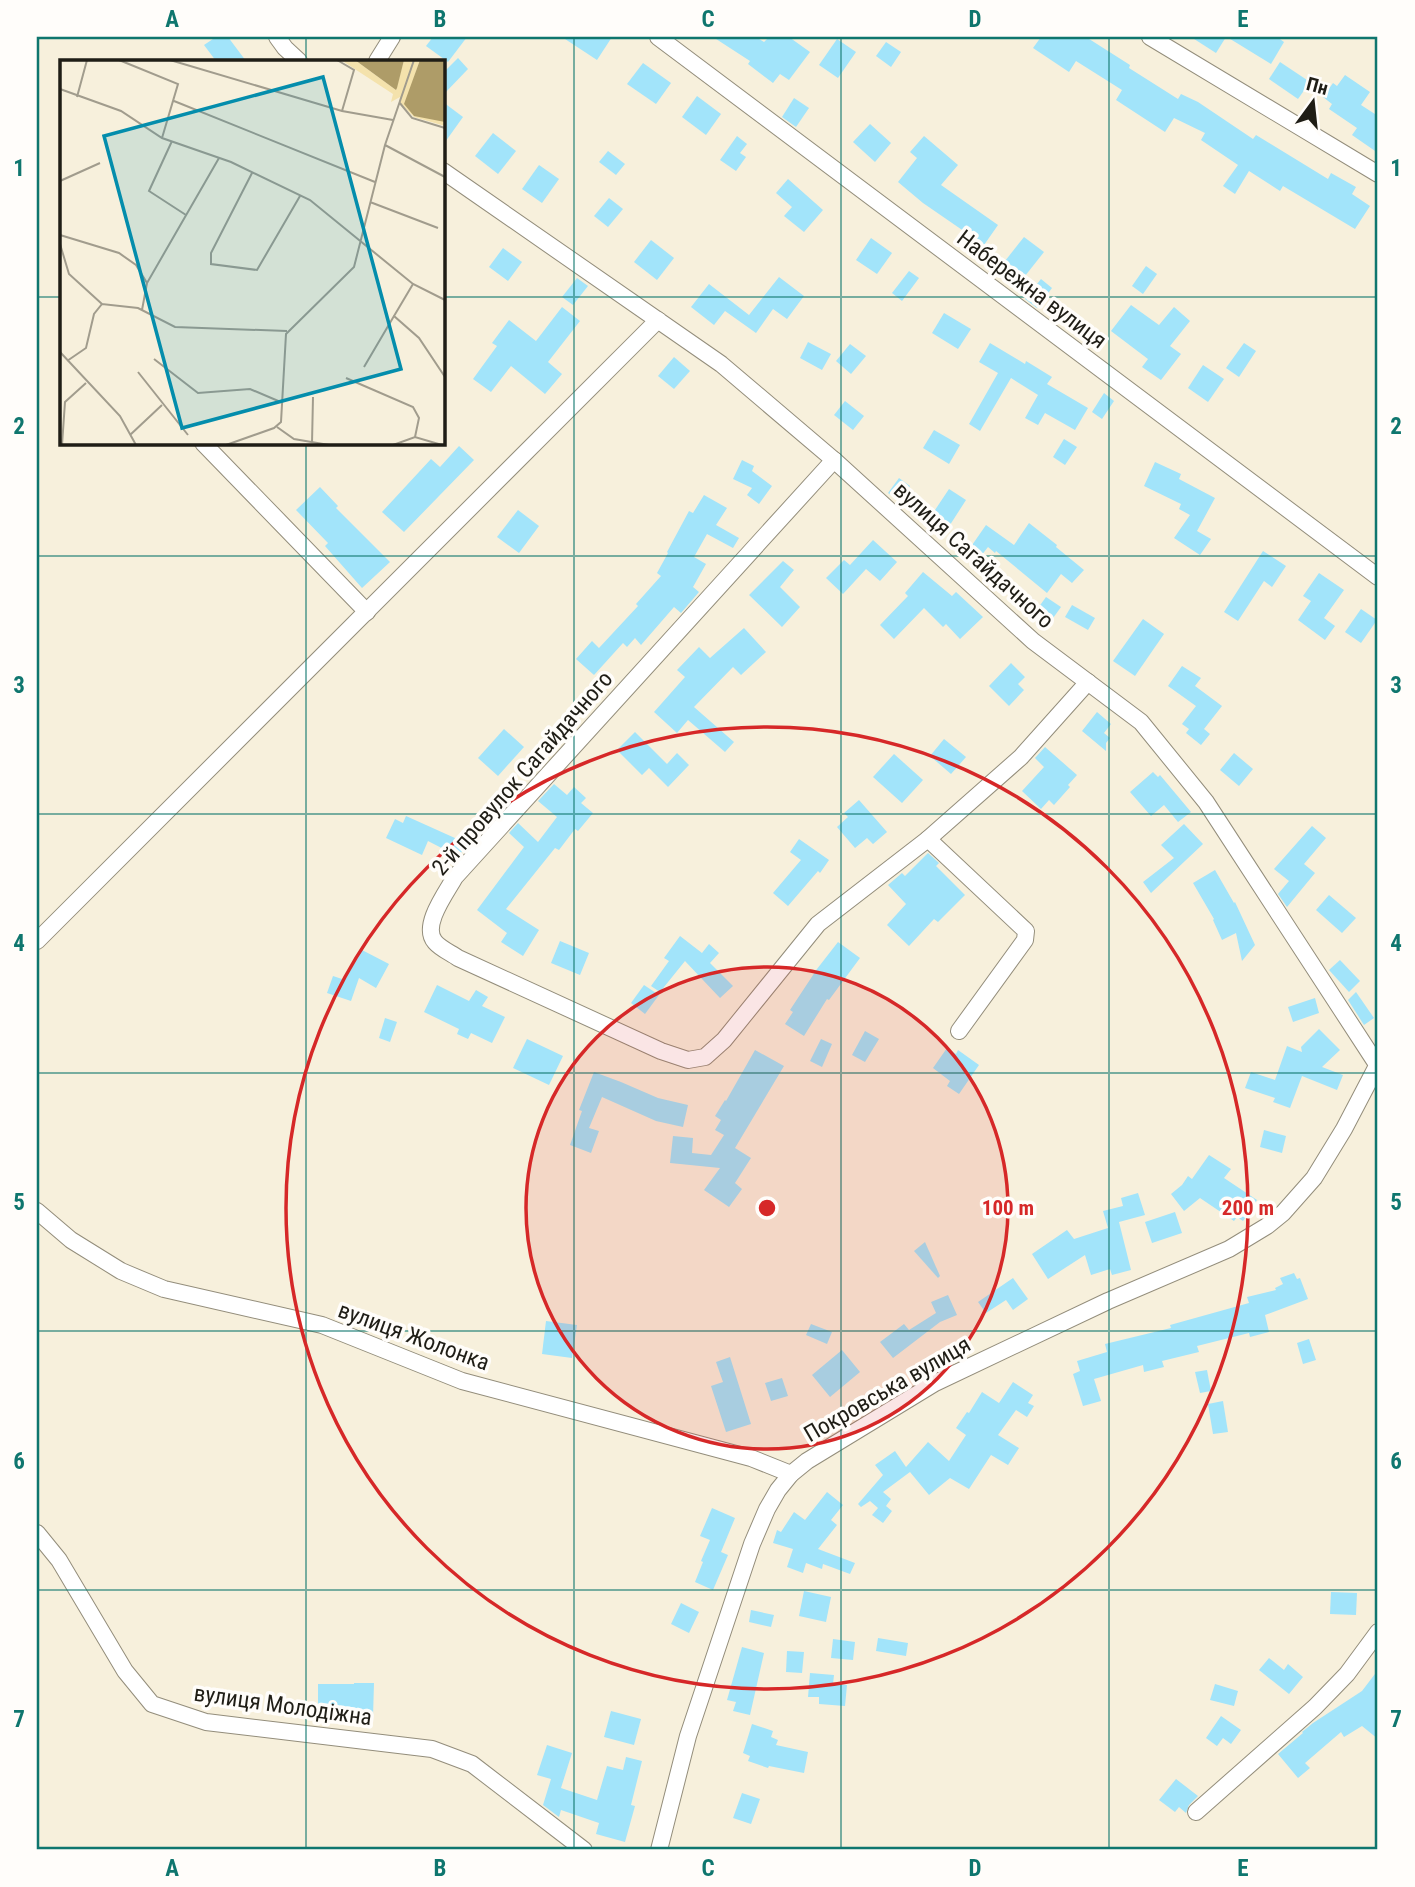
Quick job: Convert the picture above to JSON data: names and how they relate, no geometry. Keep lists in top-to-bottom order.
{
  "streets": {
    "street": [
      "Набережна вулиця",
      "вулиця Сагайдачного",
      "2-й провулок Сагайдачного",
      "вулиця Жолонка",
      "Покровська вулиця",
      "вулиця Молодіжна"
    ]
  },
  "crossings": [
    ["вулиця Сагайдачного", "2-й провулок Сагайдачного"],
    ["вулиця Сагайдачного", "Покровська вулиця"],
    ["вулиця Жолонка", "Покровська вулиця"]
  ],
  "north": "top",
  "grid": {
    "columns": [
      "A",
      "B",
      "C",
      "D",
      "E"
    ],
    "rows": [
      "1",
      "2",
      "3",
      "4",
      "5",
      "6",
      "7"
    ]
  },
  "rings": ["100 m", "200 m"]
}
